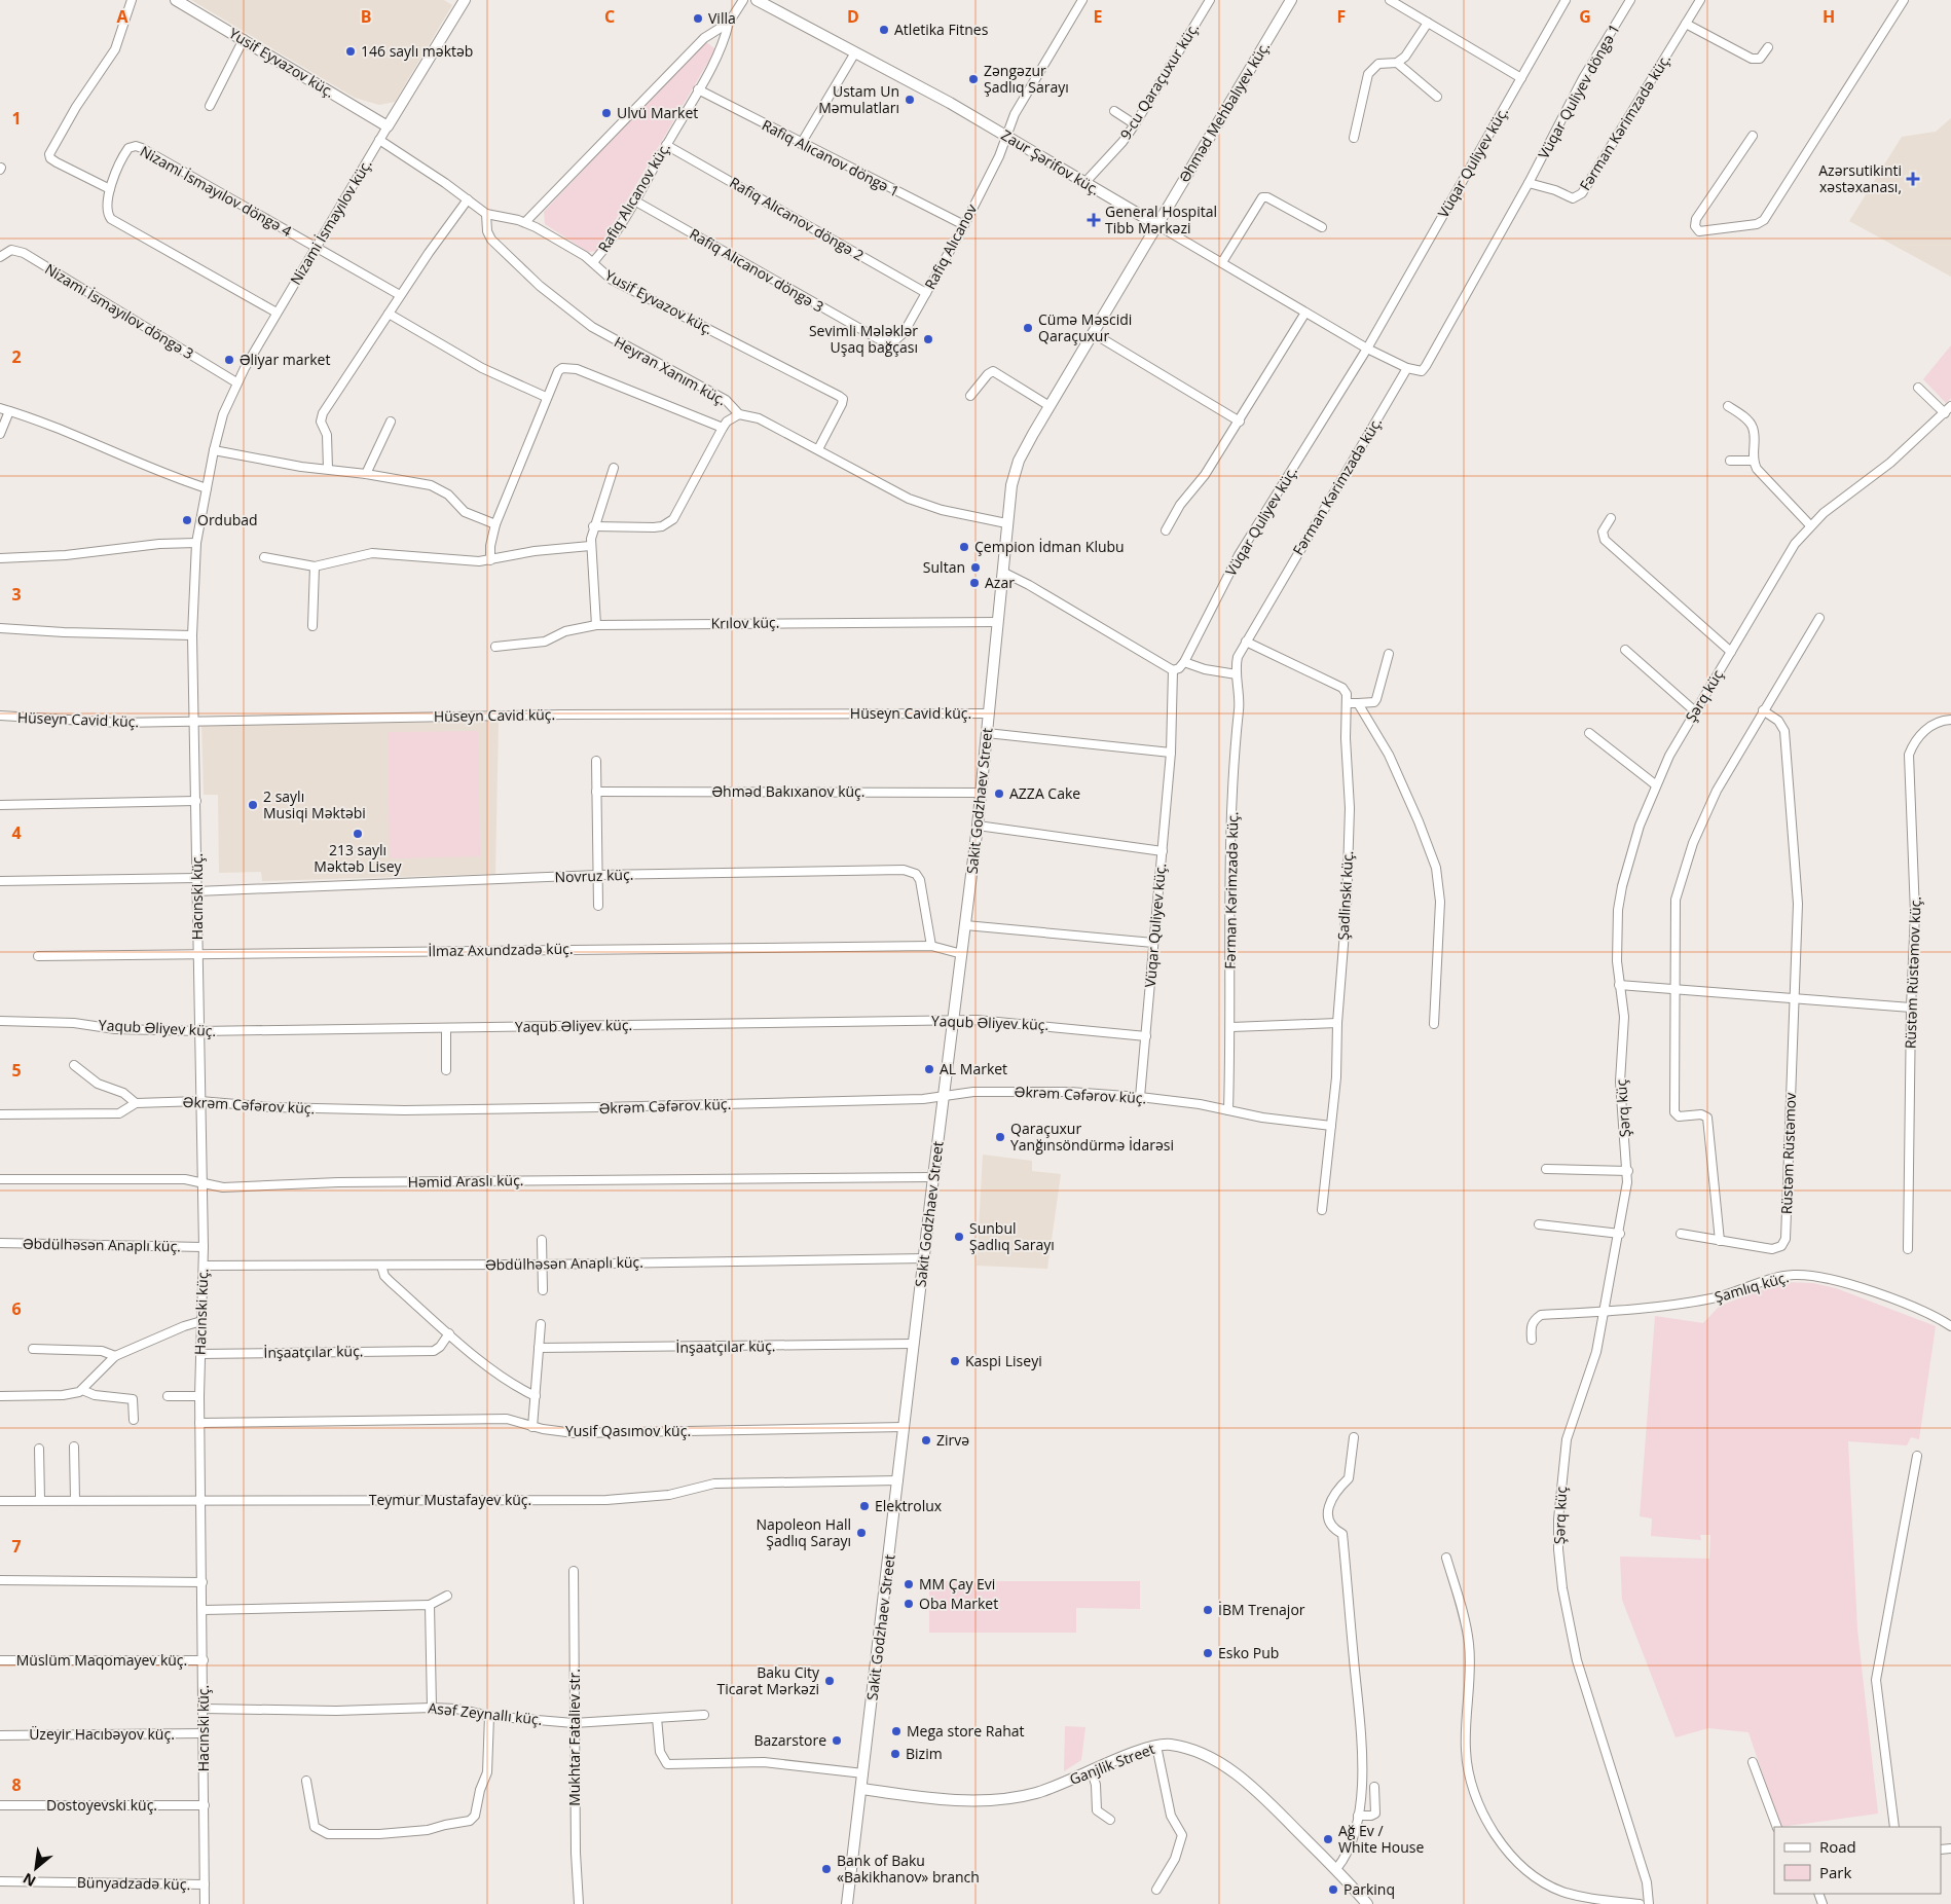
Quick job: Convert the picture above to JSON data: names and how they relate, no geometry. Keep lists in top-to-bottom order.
{
  "streets": {
    "street": [
      "Yusif Eyvazov küç.",
      "9-cu Qaraçuxur küç.",
      "Vüqar Quliyev döngə 1",
      "Əhməd Mehbalıyev küç.",
      "Fərman Kərimzadə küç.",
      "Rafiq Alıcanov döngə 1",
      "Zaur Şərifov küç.",
      "Vüqar Quliyev küç.",
      "Nizami İsmayılov döngə 4",
      "Rafiq Alıcanov küç.",
      "Rafiq Alıcanov döngə 2",
      "Nizami İsmayılov küç.",
      "Rafiq Alıcanov",
      "Rafiq Alıcanov döngə 3",
      "Nizami İsmayılov döngə 3",
      "Heyran Xanım küç.",
      "Krılov küç.",
      "Şərq küç",
      "Hüseyn Cavid küç.",
      "Əhməd Bakıxanov küç.",
      "Sakit Godzhaev Street",
      "Novruz küç.",
      "Şadlinski küç.",
      "Hacınski küç.",
      "İlmaz Axundzadə küç.",
      "Rüstəm Rüstəmov küç.",
      "Yaqub Əliyev küç.",
      "Əkrəm Cəfərov küç.",
      "Rüstəm Rüstəmov",
      "Həmid Araslı küç.",
      "Əbdülhəsən Anaplı küç.",
      "Şamlıq küç.",
      "İnşaatçılar küç.",
      "Yusif Qasımov küç.",
      "Teymur Mustafayev küç.",
      "Müslüm Maqomayev küç.",
      "Asəf Zeynallı küç.",
      "Üzeyir Hacıbəyov küç.",
      "Mukhtar Fataliev str.",
      "Ganjlik Street",
      "Dostoyevski küç.",
      "Bünyadzadə küç."
    ]
  },
  "crossings": [
    ["Yusif Eyvazov küç.", "Rafiq Alıcanov küç."],
    ["Yusif Eyvazov küç.", "Nizami İsmayılov küç."],
    ["Yusif Eyvazov küç.", "Heyran Xanım küç."],
    ["9-cu Qaraçuxur küç.", "Zaur Şərifov küç."],
    ["Vüqar Quliyev döngə 1", "Fərman Kərimzadə küç."],
    ["Əhməd Mehbalıyev küç.", "Zaur Şərifov küç."],
    ["Əhməd Mehbalıyev küç.", "Heyran Xanım küç."],
    ["Əhməd Mehbalıyev küç.", "Sakit Godzhaev Street"],
    ["Fərman Kərimzadə küç.", "Zaur Şərifov küç."],
    ["Fərman Kərimzadə küç.", "Əkrəm Cəfərov küç."],
    ["Rafiq Alıcanov döngə 1", "Rafiq Alıcanov küç."],
    ["Rafiq Alıcanov döngə 1", "Rafiq Alıcanov"],
    ["Zaur Şərifov küç.", "Vüqar Quliyev küç."],
    ["Zaur Şərifov küç.", "Rafiq Alıcanov"],
    ["Vüqar Quliyev küç.", "Yaqub Əliyev küç."],
    ["Vüqar Quliyev küç.", "Əkrəm Cəfərov küç."],
    ["Nizami İsmayılov döngə 4", "Nizami İsmayılov küç."],
    ["Rafiq Alıcanov küç.", "Rafiq Alıcanov döngə 2"],
    ["Rafiq Alıcanov küç.", "Rafiq Alıcanov döngə 3"],
    ["Rafiq Alıcanov döngə 2", "Rafiq Alıcanov"],
    ["Nizami İsmayılov küç.", "Nizami İsmayılov döngə 3"],
    ["Nizami İsmayılov küç.", "Hacınski küç."],
    ["Rafiq Alıcanov", "Rafiq Alıcanov döngə 3"],
    ["Heyran Xanım küç.", "Sakit Godzhaev Street"],
    ["Krılov küç.", "Sakit Godzhaev Street"],
    ["Şərq küç", "Şamlıq küç."],
    ["Hüseyn Cavid küç.", "Sakit Godzhaev Street"],
    ["Hüseyn Cavid küç.", "Hacınski küç."],
    ["Əhməd Bakıxanov küç.", "Sakit Godzhaev Street"],
    ["Sakit Godzhaev Street", "İlmaz Axundzadə küç."],
    ["Sakit Godzhaev Street", "Yaqub Əliyev küç."],
    ["Sakit Godzhaev Street", "Əkrəm Cəfərov küç."],
    ["Sakit Godzhaev Street", "Həmid Araslı küç."],
    ["Sakit Godzhaev Street", "Əbdülhəsən Anaplı küç."],
    ["Sakit Godzhaev Street", "İnşaatçılar küç."],
    ["Sakit Godzhaev Street", "Yusif Qasımov küç."],
    ["Sakit Godzhaev Street", "Teymur Mustafayev küç."],
    ["Sakit Godzhaev Street", "Ganjlik Street"],
    ["Novruz küç.", "Hacınski küç."],
    ["Novruz küç.", "İlmaz Axundzadə küç."],
    ["Şadlinski küç.", "Əkrəm Cəfərov küç."],
    ["Hacınski küç.", "İlmaz Axundzadə küç."],
    ["Hacınski küç.", "Yaqub Əliyev küç."],
    ["Hacınski küç.", "Əkrəm Cəfərov küç."],
    ["Hacınski küç.", "Həmid Araslı küç."],
    ["Hacınski küç.", "Əbdülhəsən Anaplı küç."],
    ["Hacınski küç.", "İnşaatçılar küç."],
    ["Hacınski küç.", "Yusif Qasımov küç."],
    ["Hacınski küç.", "Teymur Mustafayev küç."],
    ["Hacınski küç.", "Müslüm Maqomayev küç."],
    ["Hacınski küç.", "Asəf Zeynallı küç."],
    ["Hacınski küç.", "Üzeyir Hacıbəyov küç."],
    ["Hacınski küç.", "Dostoyevski küç."],
    ["Hacınski küç.", "Bünyadzadə küç."],
    ["Asəf Zeynallı küç.", "Mukhtar Fataliev str."]
  ],
  "places": {
    "other": [
      "Villa",
      "Atletika Fitnes",
      "146 saylı məktəb",
      "Zəngəzur Şadlıq Sarayı",
      "Ustam Un Məmulatları",
      "Ulvü Market",
      "Cümə Məscidi Qaraçuxur",
      "Sevimli Mələklər Uşaq bağçası",
      "Əliyar market",
      "Ordubad",
      "Çempion İdman Klubu",
      "Sultan",
      "Azar",
      "AZZA Cake",
      "2 saylı Musiqi Məktəbi",
      "213 saylı Məktəb Lisey",
      "AL Market",
      "Qaraçuxur Yanğınsöndürmə İdarəsi",
      "Sunbul Şadlıq Sarayı",
      "Kaspi Liseyi",
      "Zirvə",
      "Elektrolux",
      "Napoleon Hall Şadlıq Sarayı",
      "MM Çay Evi",
      "Oba Market",
      "İBM Trenajor",
      "Esko Pub",
      "Baku City Ticarət Mərkəzi",
      "Mega store Rahat",
      "Bazarstore",
      "Bizim",
      "Ağ Ev / White House",
      "Bank of Baku «Bakikhanov» branch",
      "Parkinq"
    ],
    "health": ["Azərsutikinti xəstəxanası,", "General Hospital Tibb Mərkəzi"]
  },
  "legend": ["Road", "Park"],
  "north": "bottom left",
  "grid": {
    "columns": [
      "A",
      "B",
      "C",
      "D",
      "E",
      "F",
      "G",
      "H"
    ],
    "rows": [
      "1",
      "2",
      "3",
      "4",
      "5",
      "6",
      "7",
      "8"
    ]
  }
}
